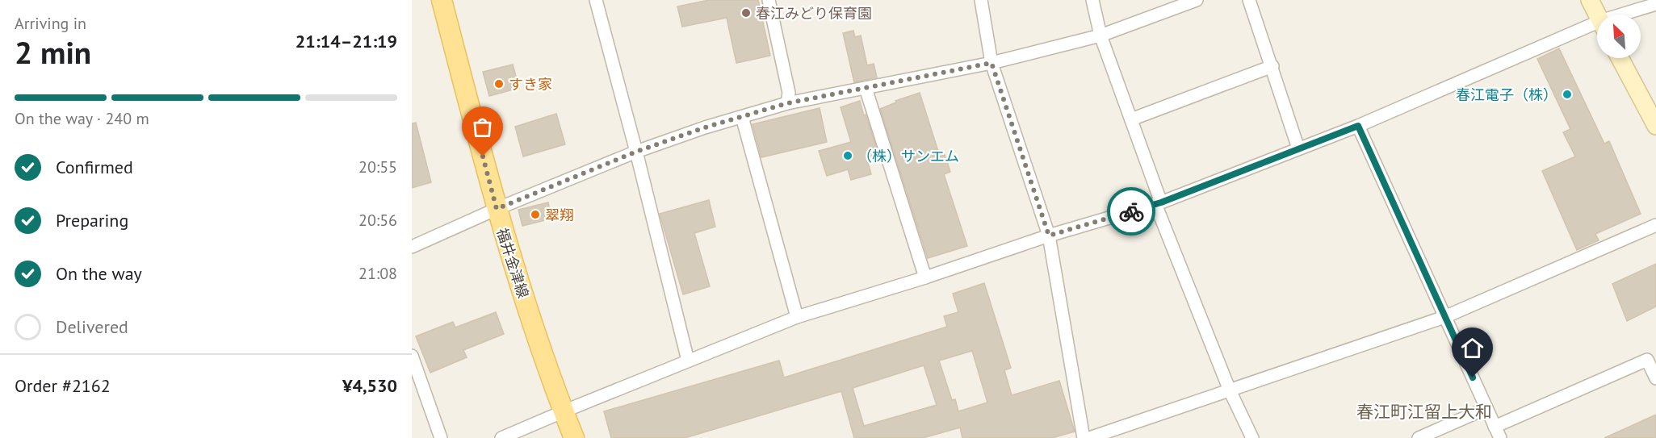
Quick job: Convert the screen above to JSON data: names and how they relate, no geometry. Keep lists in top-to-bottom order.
{
  "streets": {
    "main road": ["福井金津線"]
  },
  "districts": ["春江町江留上大和"],
  "places": [
    "春江みどり保育園",
    "すき家",
    "春江電子（株）",
    "（株）サンエム",
    "翠翔"
  ],
  "north": "top left",
  "page": {
    "heading": ["2 min", "Arriving in", "21:14–21:19"],
    "panel": ["Order #2162", "¥4,530"],
    "bar": "On the way · 240 m",
    "list": [
      ["Confirmed", "20:55"],
      ["Preparing", "20:56"],
      ["On the way", "21:08"],
      "Delivered"
    ]
  }
}
